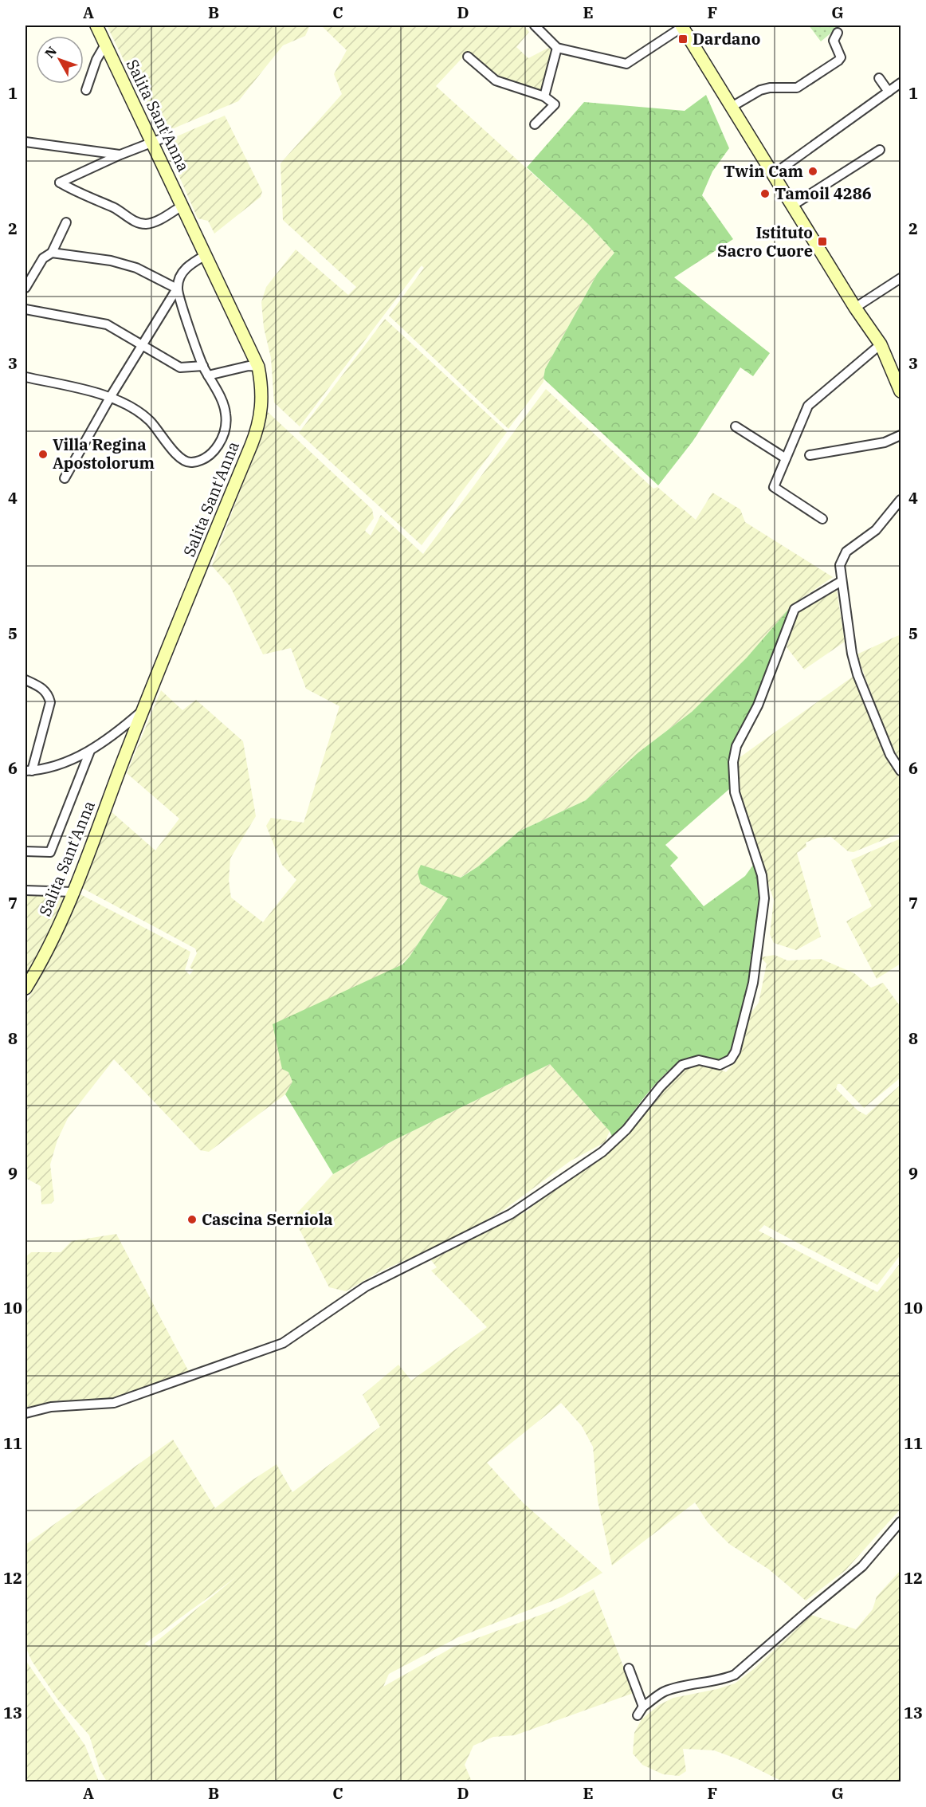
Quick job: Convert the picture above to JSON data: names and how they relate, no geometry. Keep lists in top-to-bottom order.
{
  "streets": {
    "street": ["Salita Sant'Anna"]
  },
  "places": {
    "transit": ["Dardano", "Istituto Sacro Cuore"],
    "other": [
      "Twin Cam",
      "Tamoil 4286",
      "Villa Regina Apostolorum",
      "Cascina Serniola"
    ]
  },
  "north": "top left",
  "grid": {
    "columns": [
      "A",
      "B",
      "C",
      "D",
      "E",
      "F",
      "G"
    ],
    "rows": [
      "1",
      "2",
      "3",
      "4",
      "5",
      "6",
      "7",
      "8",
      "9",
      "10",
      "11",
      "12",
      "13"
    ]
  }
}
